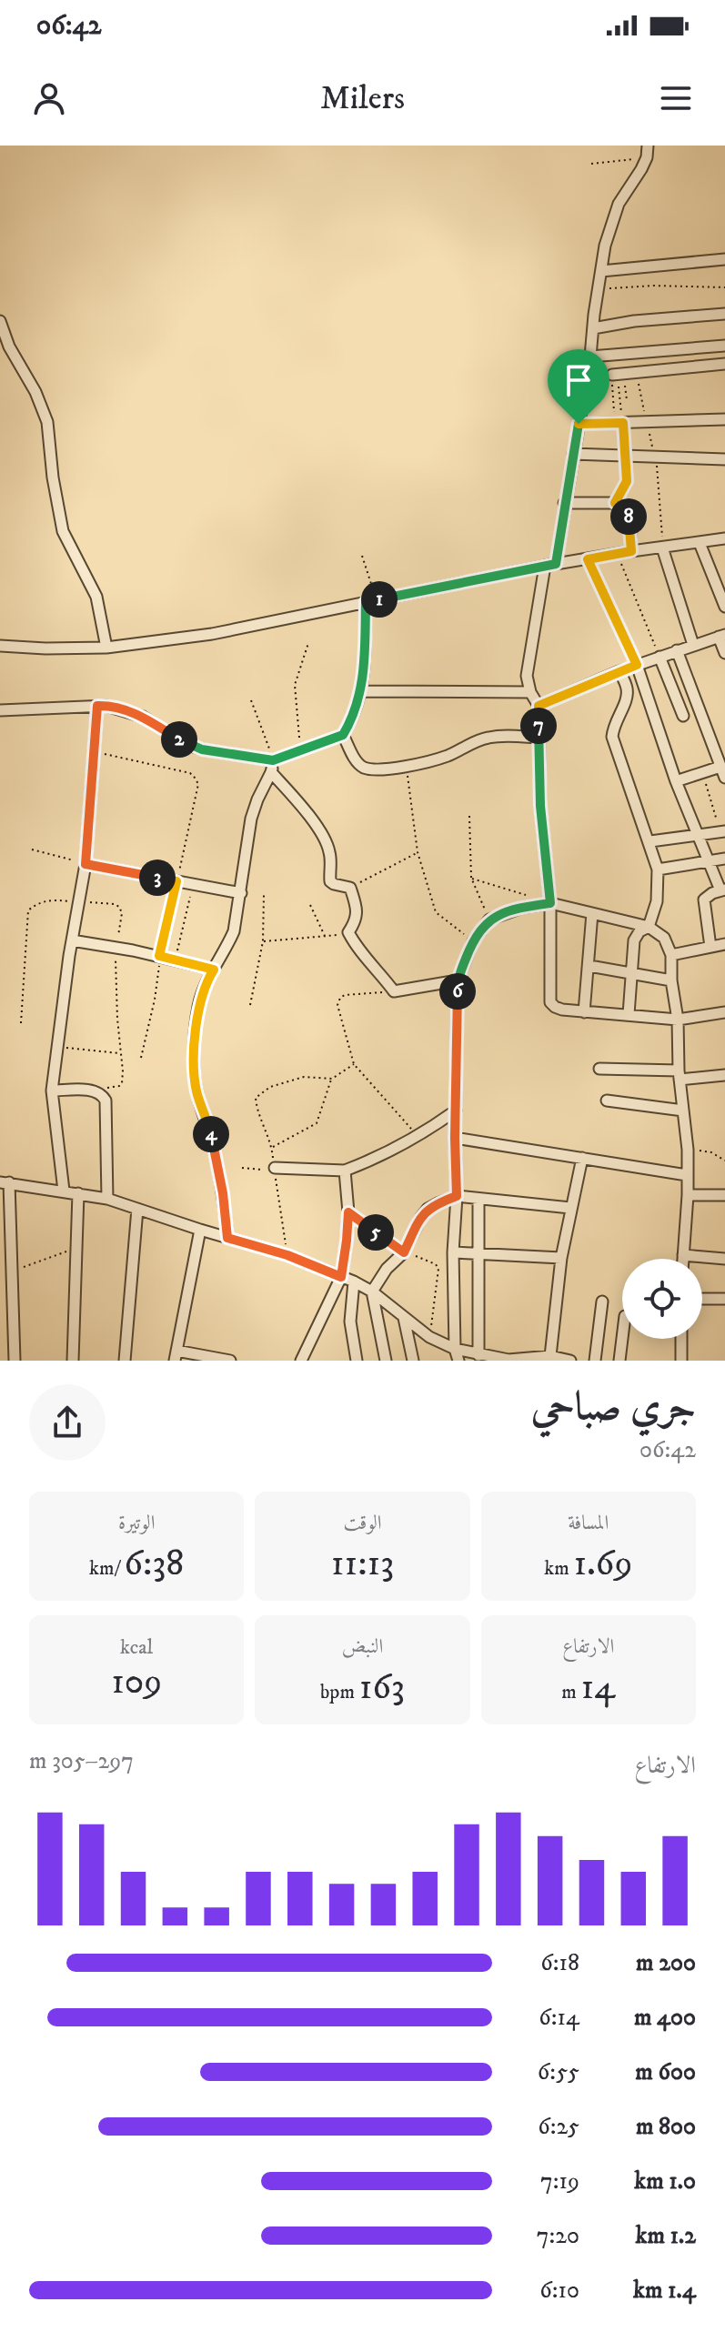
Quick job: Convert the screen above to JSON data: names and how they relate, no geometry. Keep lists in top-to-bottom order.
{
  "page": {
    "status": "06:42",
    "header": "Milers",
    "pins": [
      "8",
      "1",
      "7",
      "2",
      "3",
      "6",
      "4",
      "5"
    ],
    "heading": ["جري صباحي", "06:42"],
    "stats": [
      ["المسافة", "1.69 km"],
      ["الوقت", "11:13"],
      ["الوتيرة", "6:38 /km"],
      ["الارتفاع", "14 m"],
      ["النبض", "163 bpm"],
      ["kcal", "109"]
    ],
    "chart": ["الارتفاع", "297–305 m"],
    "list": [
      {
        "name": "200 m",
        "note": "6:18"
      },
      {
        "name": "400 m",
        "note": "6:14"
      },
      {
        "name": "600 m",
        "note": "6:55"
      },
      {
        "name": "800 m",
        "note": "6:25"
      },
      {
        "name": "1.0 km",
        "note": "7:19"
      },
      {
        "name": "1.2 km",
        "note": "7:20"
      },
      {
        "name": "1.4 km",
        "note": "6:10"
      }
    ]
  }
}
